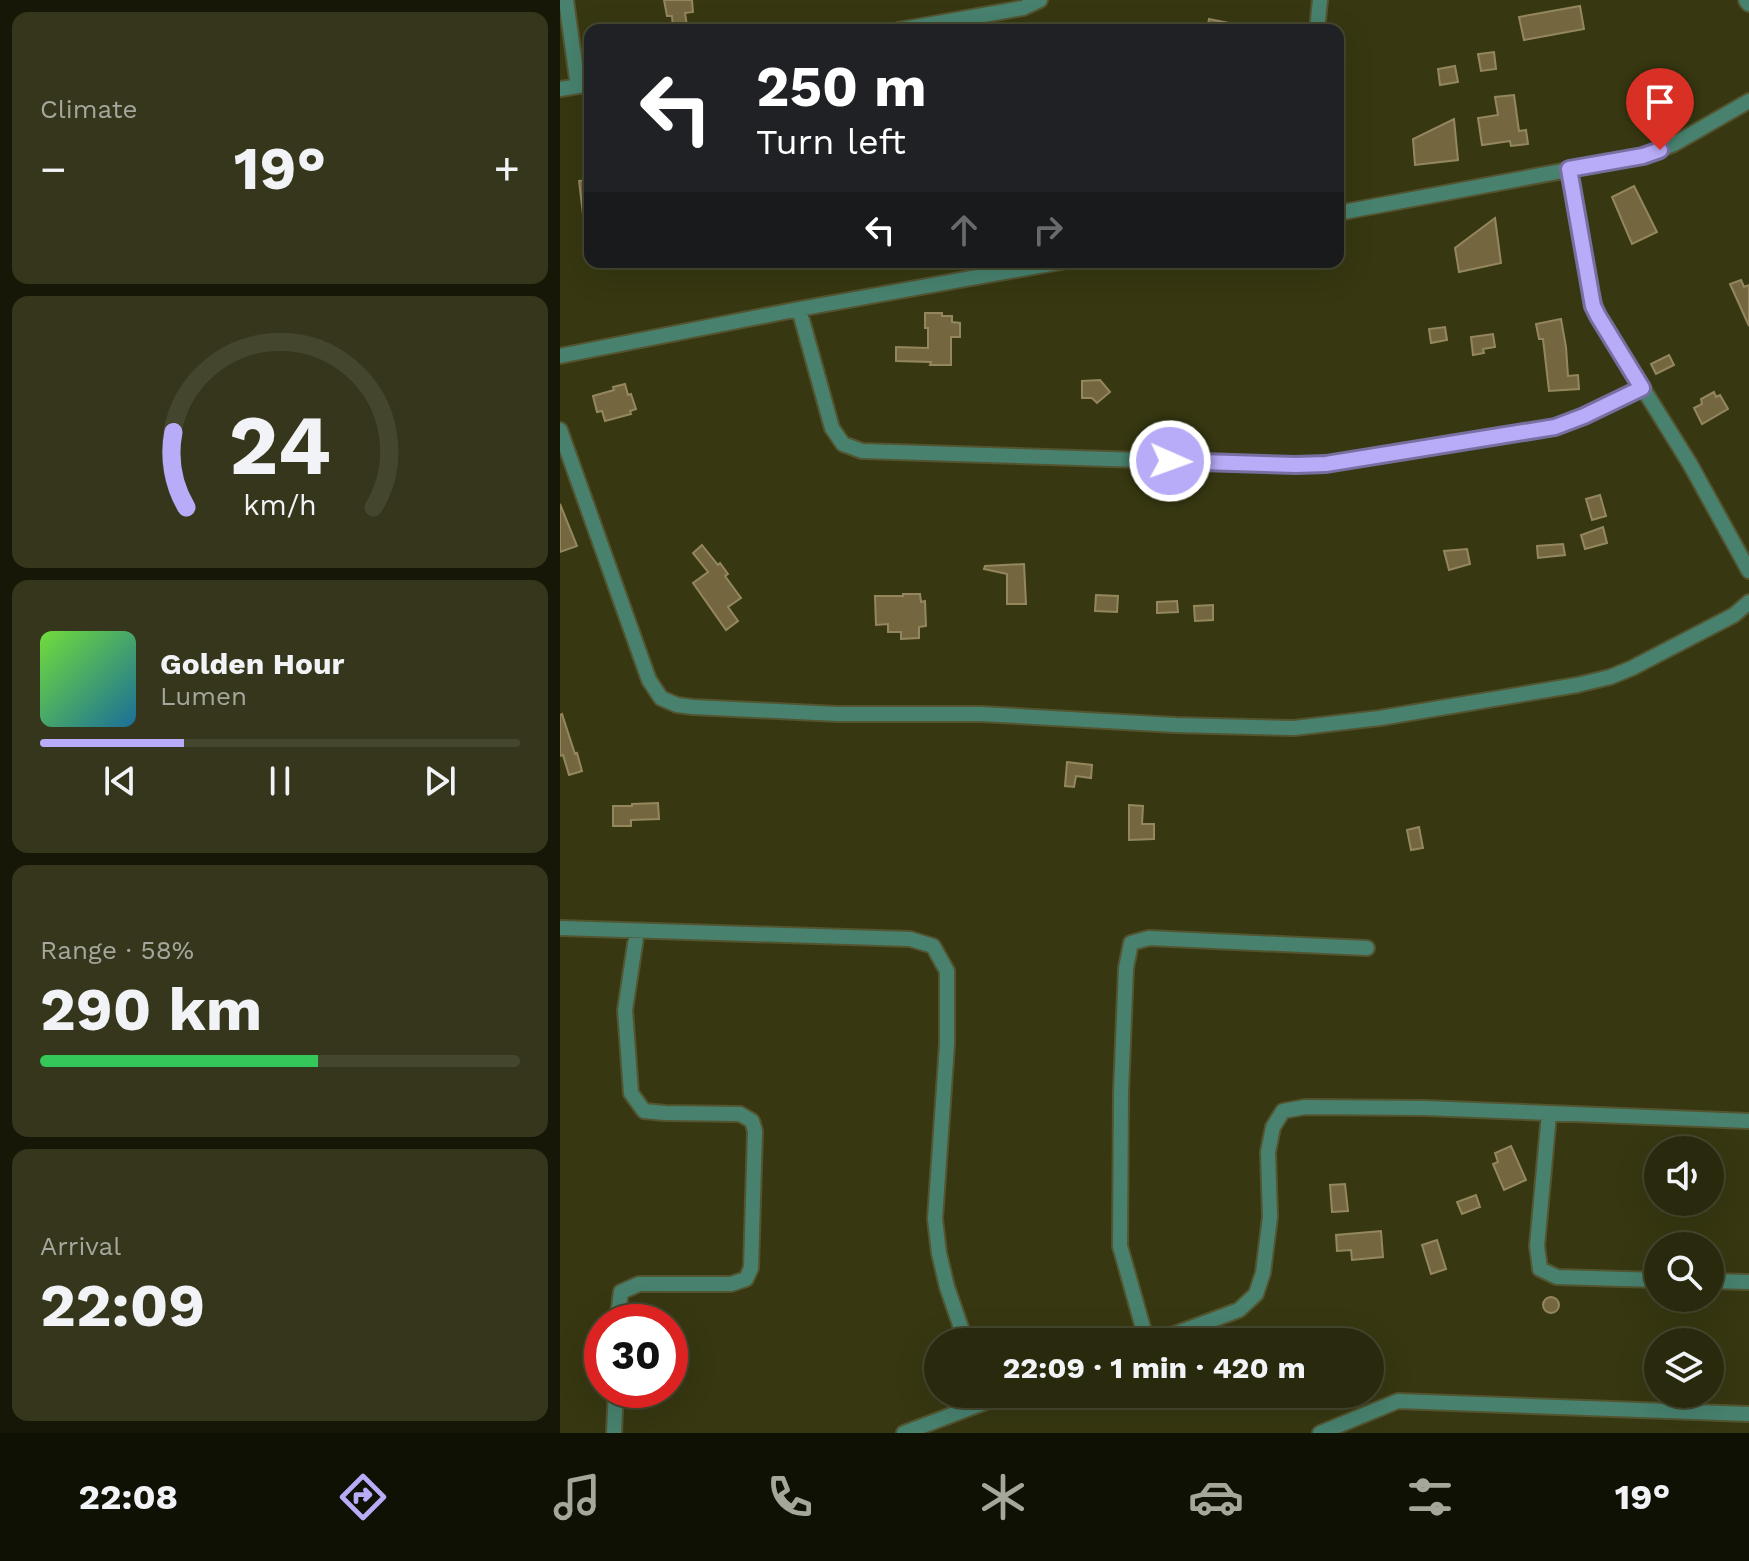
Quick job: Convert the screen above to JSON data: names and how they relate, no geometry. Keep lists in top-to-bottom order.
{
  "page": {
    "tile": [
      "Climate",
      ["Range · 58%", "290 km"],
      ["Arrival", "22:09"]
    ],
    "turn": ["250 m", "Turn left"],
    "heat": ["−", "19°", "+"],
    "song": ["Golden Hour", "Lumen"],
    "limit": "30",
    "trip": "22:09 · 1 min · 420 m",
    "tabs": ["22:08", "19°"],
    "gauge": ["24", "km/h"]
  }
}
